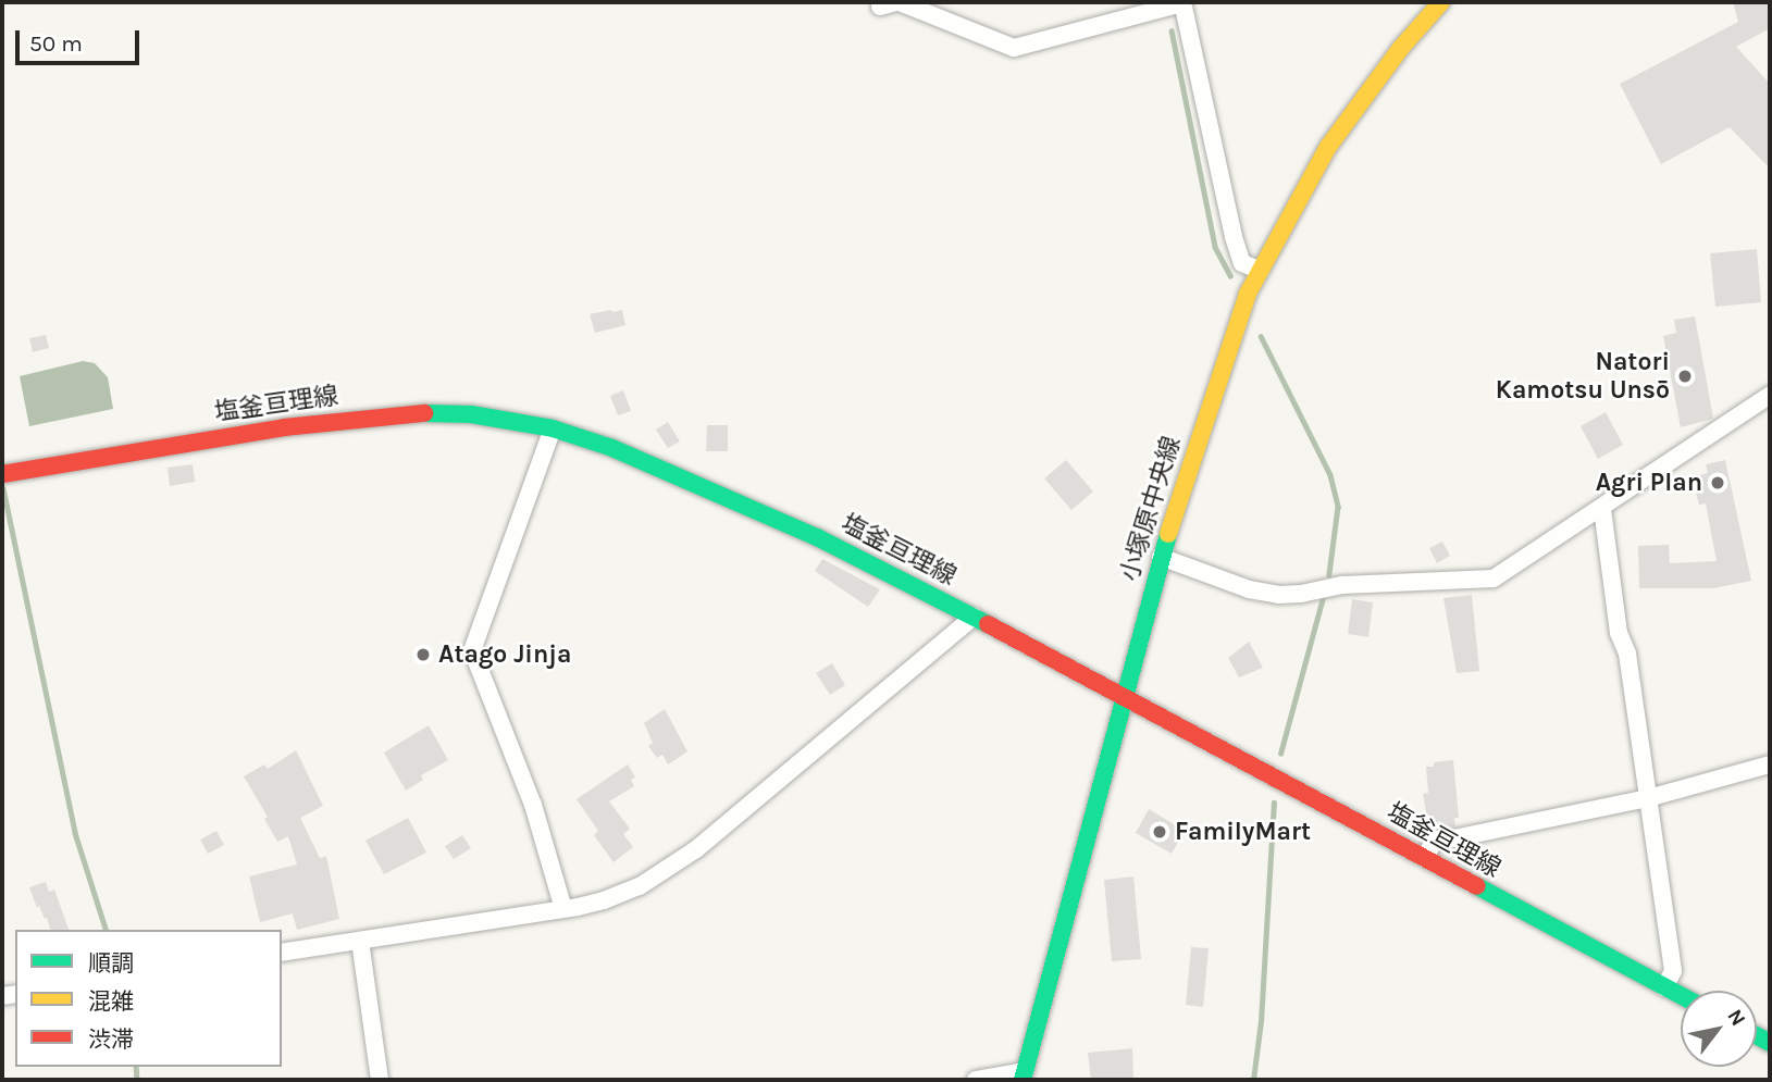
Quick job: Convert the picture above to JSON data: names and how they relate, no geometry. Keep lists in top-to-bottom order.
{
  "streets": {
    "main road": ["塩釜亘理線", "小塚原中央線"]
  },
  "crossings": [
    ["塩釜亘理線", "小塚原中央線"]
  ],
  "places": [
    "Natori Kamotsu Unsō",
    "Agri Plan",
    "Atago Jinja",
    "FamilyMart"
  ],
  "legend": ["順調", "混雑", "渋滞"],
  "scale_bar": "50 m",
  "north": "top right"
}
